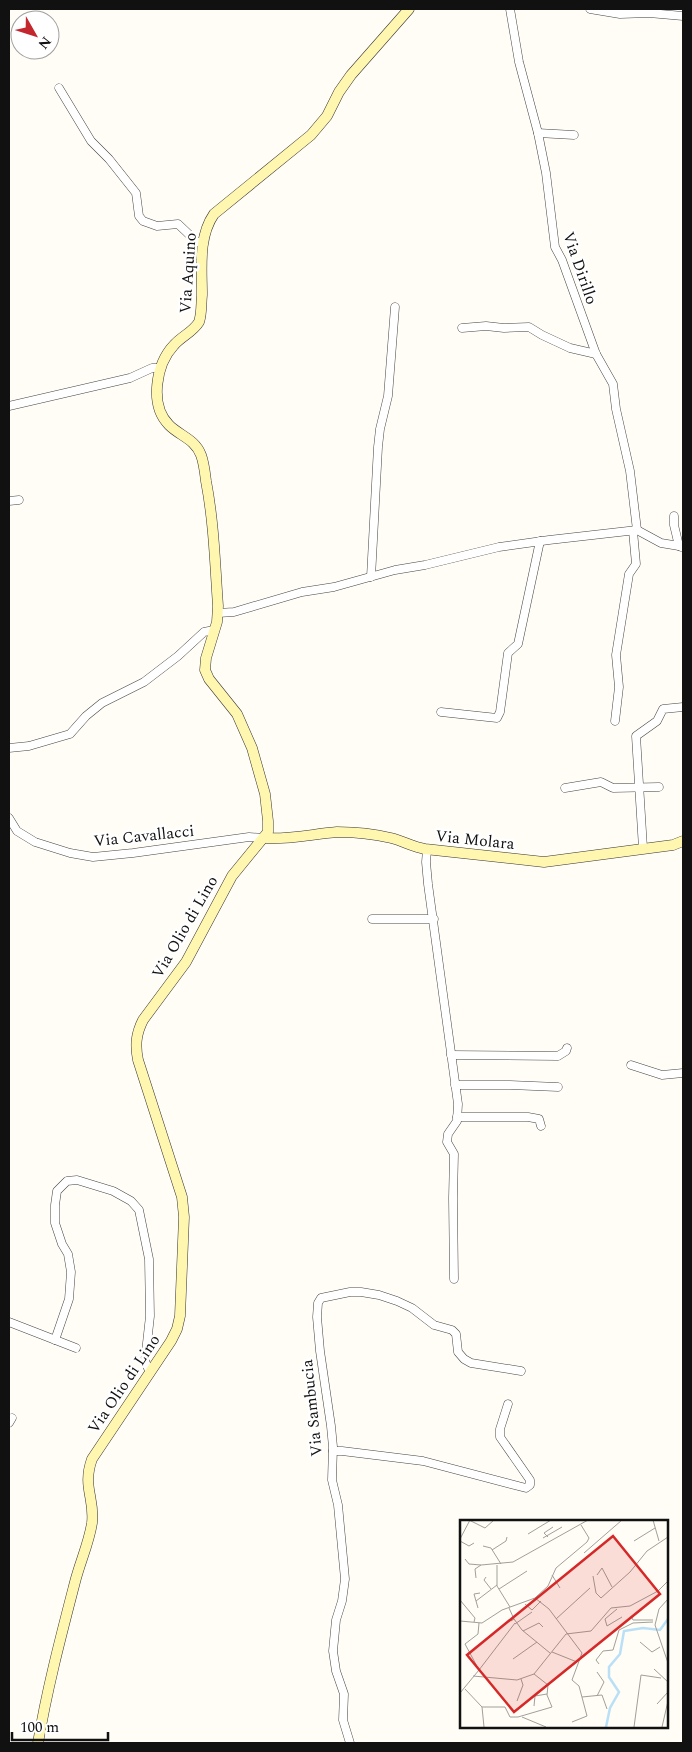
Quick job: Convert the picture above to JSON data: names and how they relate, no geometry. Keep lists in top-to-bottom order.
{
  "streets": {
    "street": [
      "Via Dirillo",
      "Via Aquino",
      "Via Cavallacci",
      "Via Molara",
      "Via Olio di Lino",
      "Via Sambucia"
    ]
  },
  "crossings": [
    ["Via Aquino", "Via Cavallacci"],
    ["Via Aquino", "Via Molara"],
    ["Via Aquino", "Via Olio di Lino"],
    ["Via Cavallacci", "Via Molara"],
    ["Via Cavallacci", "Via Olio di Lino"],
    ["Via Molara", "Via Olio di Lino"]
  ],
  "scale_bar": "100 m",
  "north": "bottom right"
}
